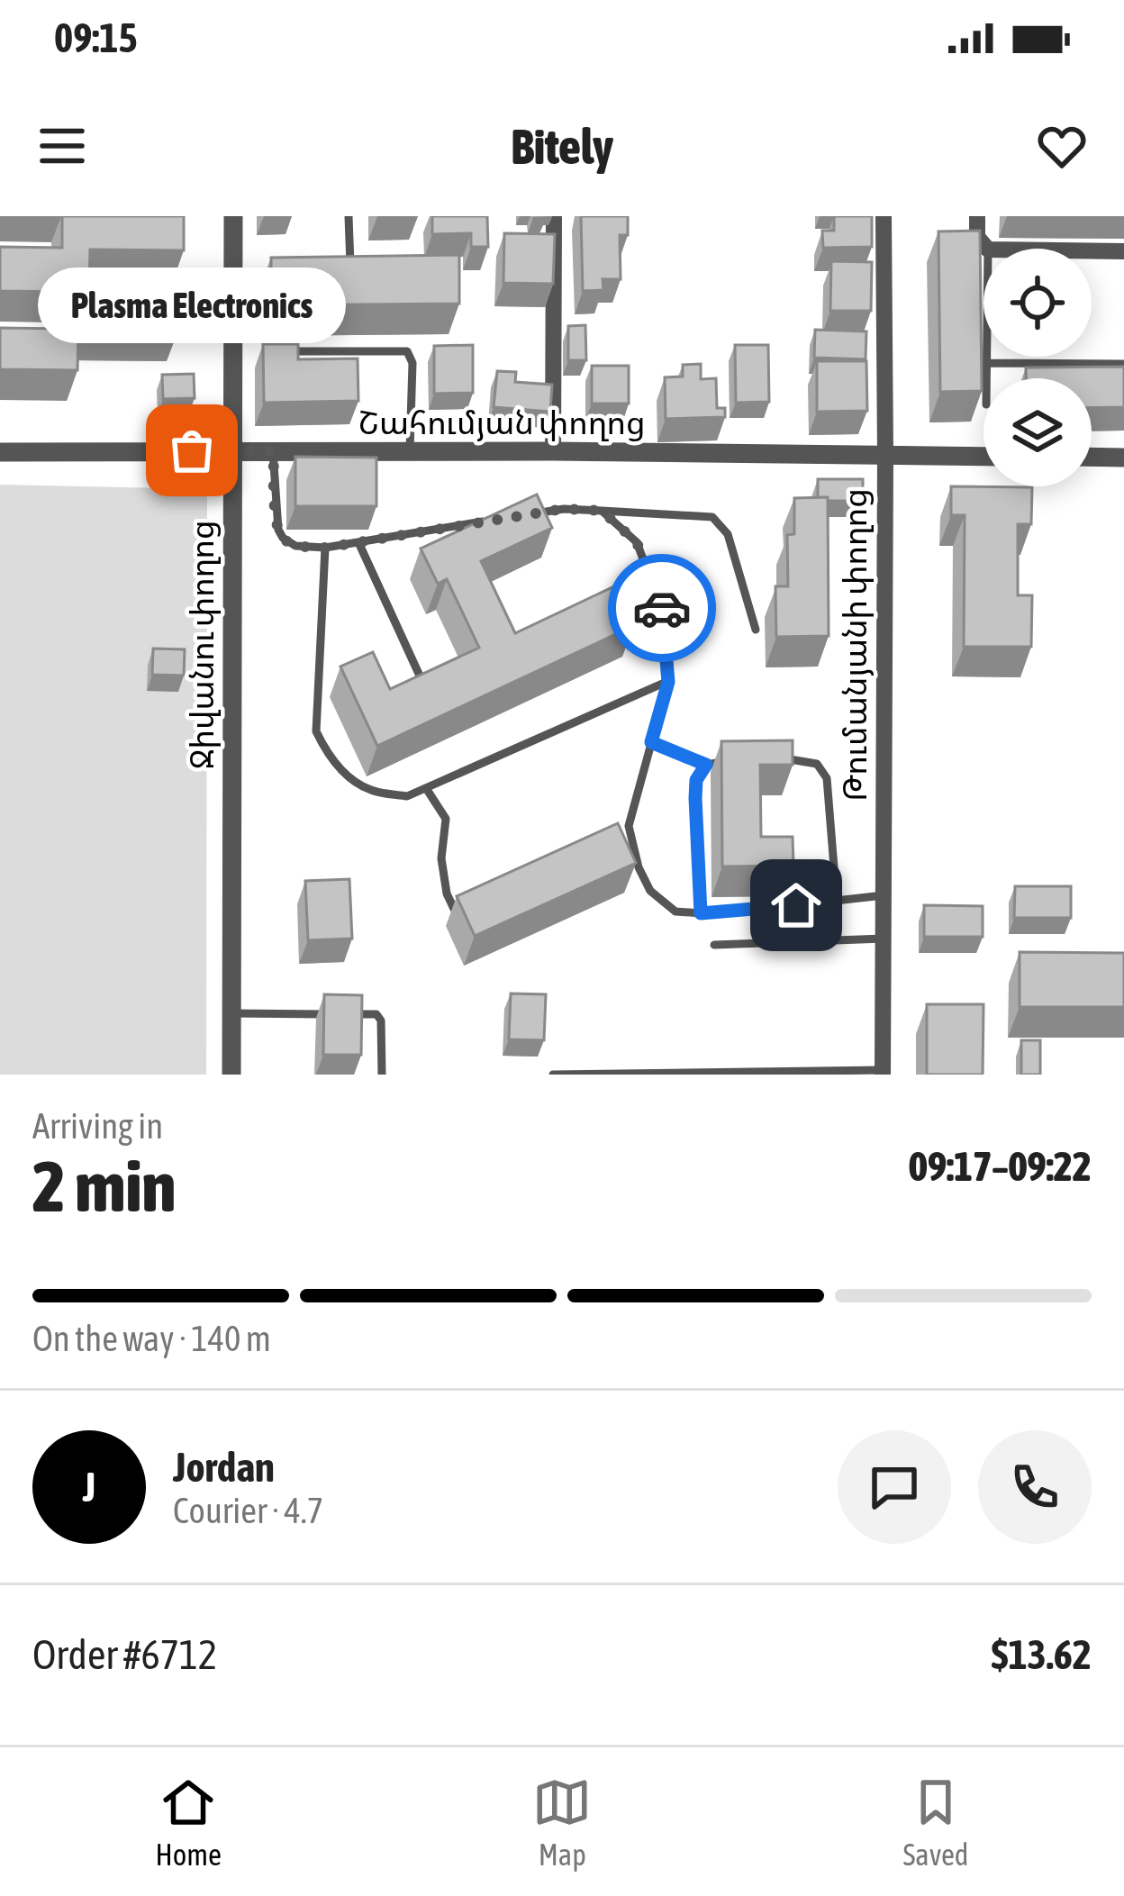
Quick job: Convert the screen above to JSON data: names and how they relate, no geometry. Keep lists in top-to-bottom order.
{
  "streets": {
    "street": ["Շահումյան փողոց", "Ջիվանու փողոց", "Թումանյանի փողոց"]
  },
  "crossings": [
    ["Շահումյան փողոց", "Ջիվանու փողոց"],
    ["Շահումյան փողոց", "Թումանյանի փողոց"]
  ],
  "places": ["Plasma Electronics"],
  "page": {
    "status": "09:15",
    "header": "Bitely",
    "bubble": "Plasma Electronics",
    "heading": ["2 min", "Arriving in", "09:17–09:22"],
    "panel": [
      "Jordan",
      "Courier · 4.7",
      "Order #6712",
      "$13.62"
    ],
    "bar": "On the way · 140 m",
    "round": "J",
    "tabs": ["Home", "Map", "Saved"]
  }
}
